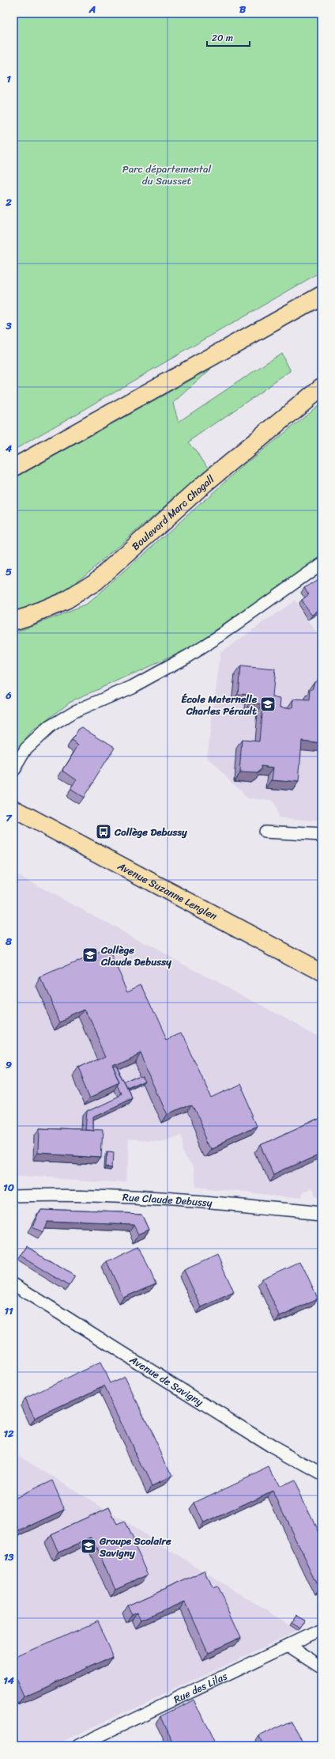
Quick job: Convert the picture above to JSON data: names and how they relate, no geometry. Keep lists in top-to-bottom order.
{
  "streets": {
    "main road": ["Boulevard Marc Chagall", "Avenue Suzanne Lenglen"],
    "street": ["Rue Claude Debussy", "Avenue de Savigny", "Rue des Lilas"]
  },
  "parks": ["Parc départemental du Sausset"],
  "places": {
    "school or university": ["École Maternelle Charles Pérault", "Collège Claude Debussy", "Groupe Scolaire Savigny"],
    "bus stop": ["Collège Debussy"]
  },
  "scale_bar": "20 m",
  "grid": {
    "columns": ["A", "B"],
    "rows": [
      "1",
      "2",
      "3",
      "4",
      "5",
      "6",
      "7",
      "8",
      "9",
      "10",
      "11",
      "12",
      "13",
      "14"
    ]
  }
}
